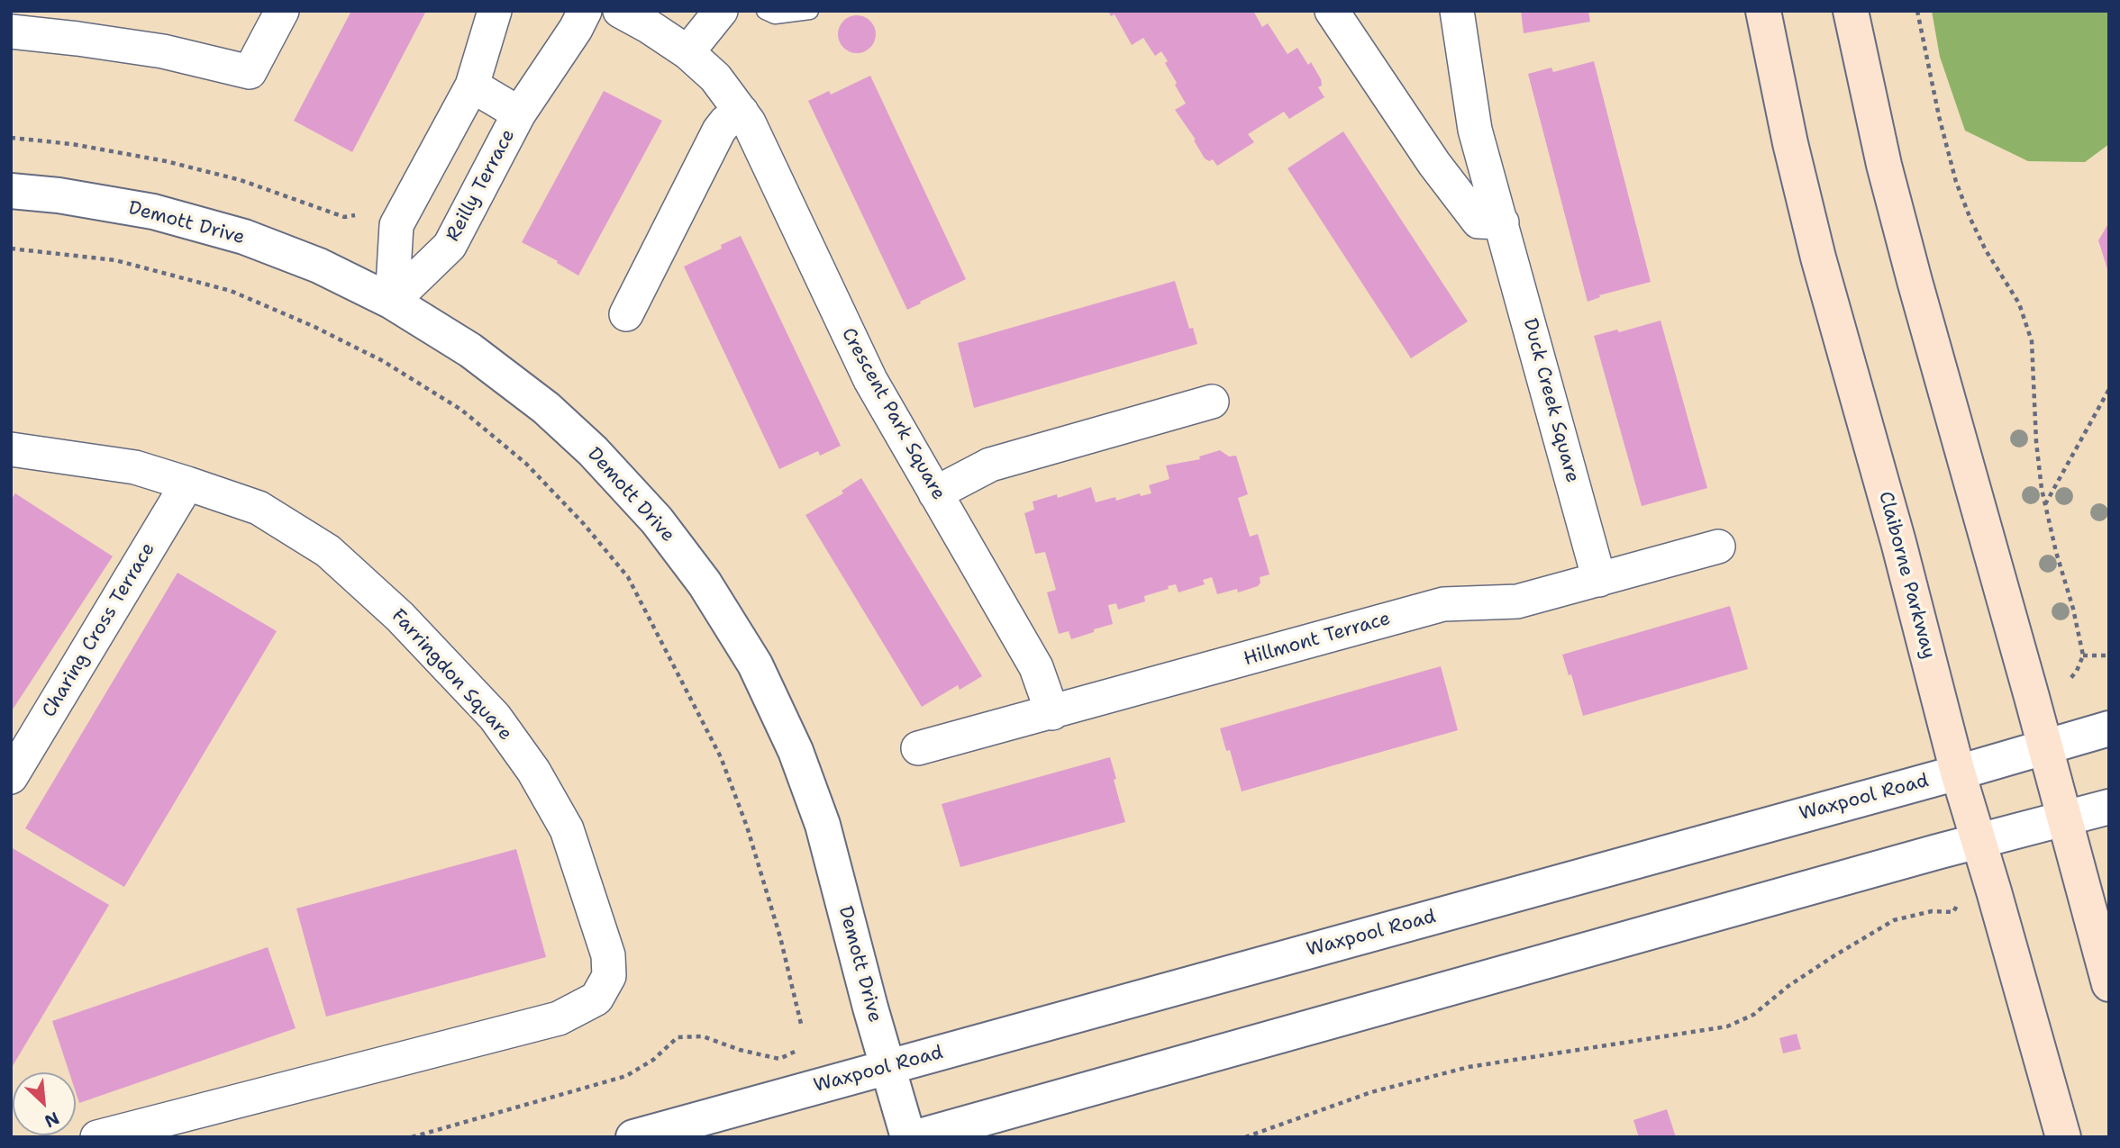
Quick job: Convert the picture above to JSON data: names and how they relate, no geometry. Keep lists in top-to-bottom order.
{
  "streets": {
    "main road": ["Claiborne Parkway"],
    "street": [
      "Reilly Terrace",
      "Demott Drive",
      "Duck Creek Square",
      "Crescent Park Square",
      "Charing Cross Terrace",
      "Hillmont Terrace",
      "Farringdon Square",
      "Waxpool Road"
    ]
  },
  "crossings": [
    ["Reilly Terrace", "Demott Drive"],
    ["Demott Drive", "Waxpool Road"],
    ["Duck Creek Square", "Hillmont Terrace"],
    ["Crescent Park Square", "Hillmont Terrace"],
    ["Claiborne Parkway", "Waxpool Road"],
    ["Charing Cross Terrace", "Farringdon Square"]
  ],
  "north": "bottom right"
}
